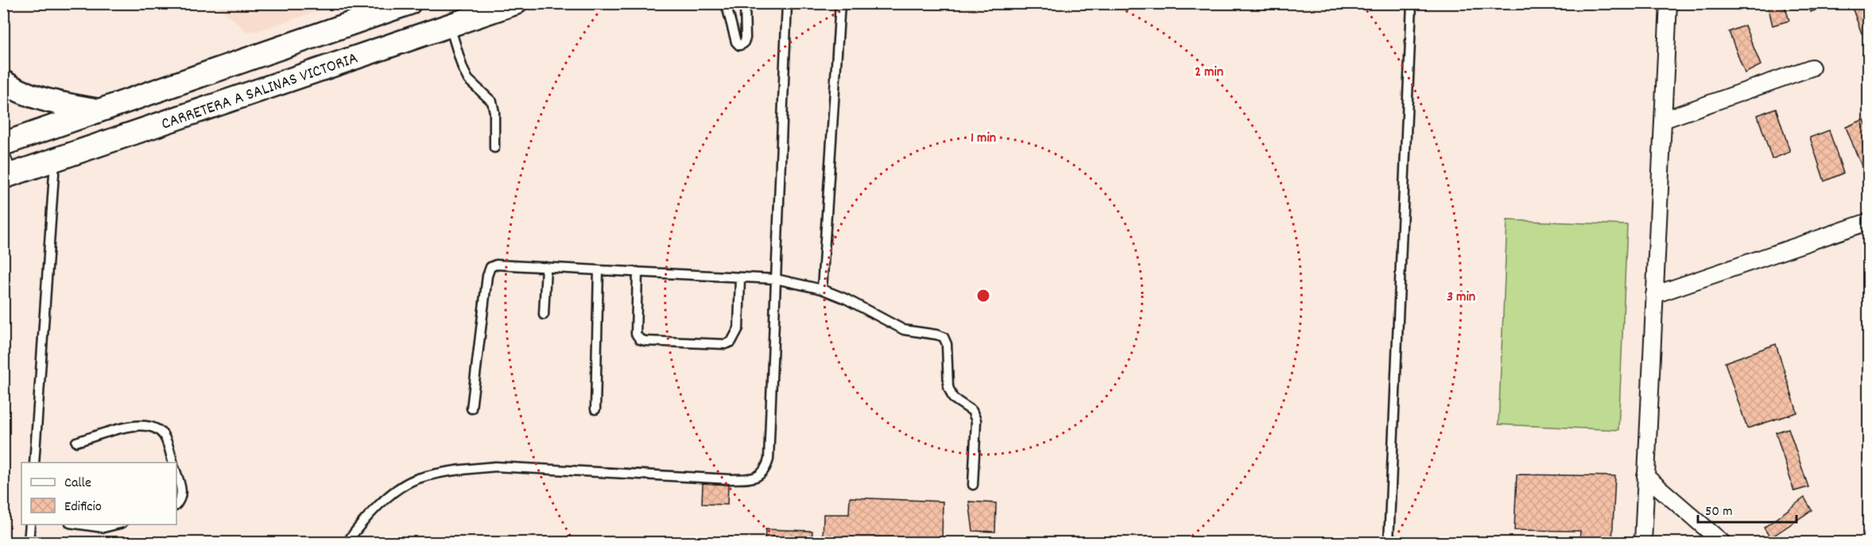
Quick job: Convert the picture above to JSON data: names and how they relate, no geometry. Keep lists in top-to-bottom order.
{
  "streets": {
    "main road": ["CARRETERA A SALINAS VICTORIA"]
  },
  "legend": ["Calle", "Edificio"],
  "scale_bar": "50 m",
  "rings": ["2 min", "1 min", "3 min"]
}
